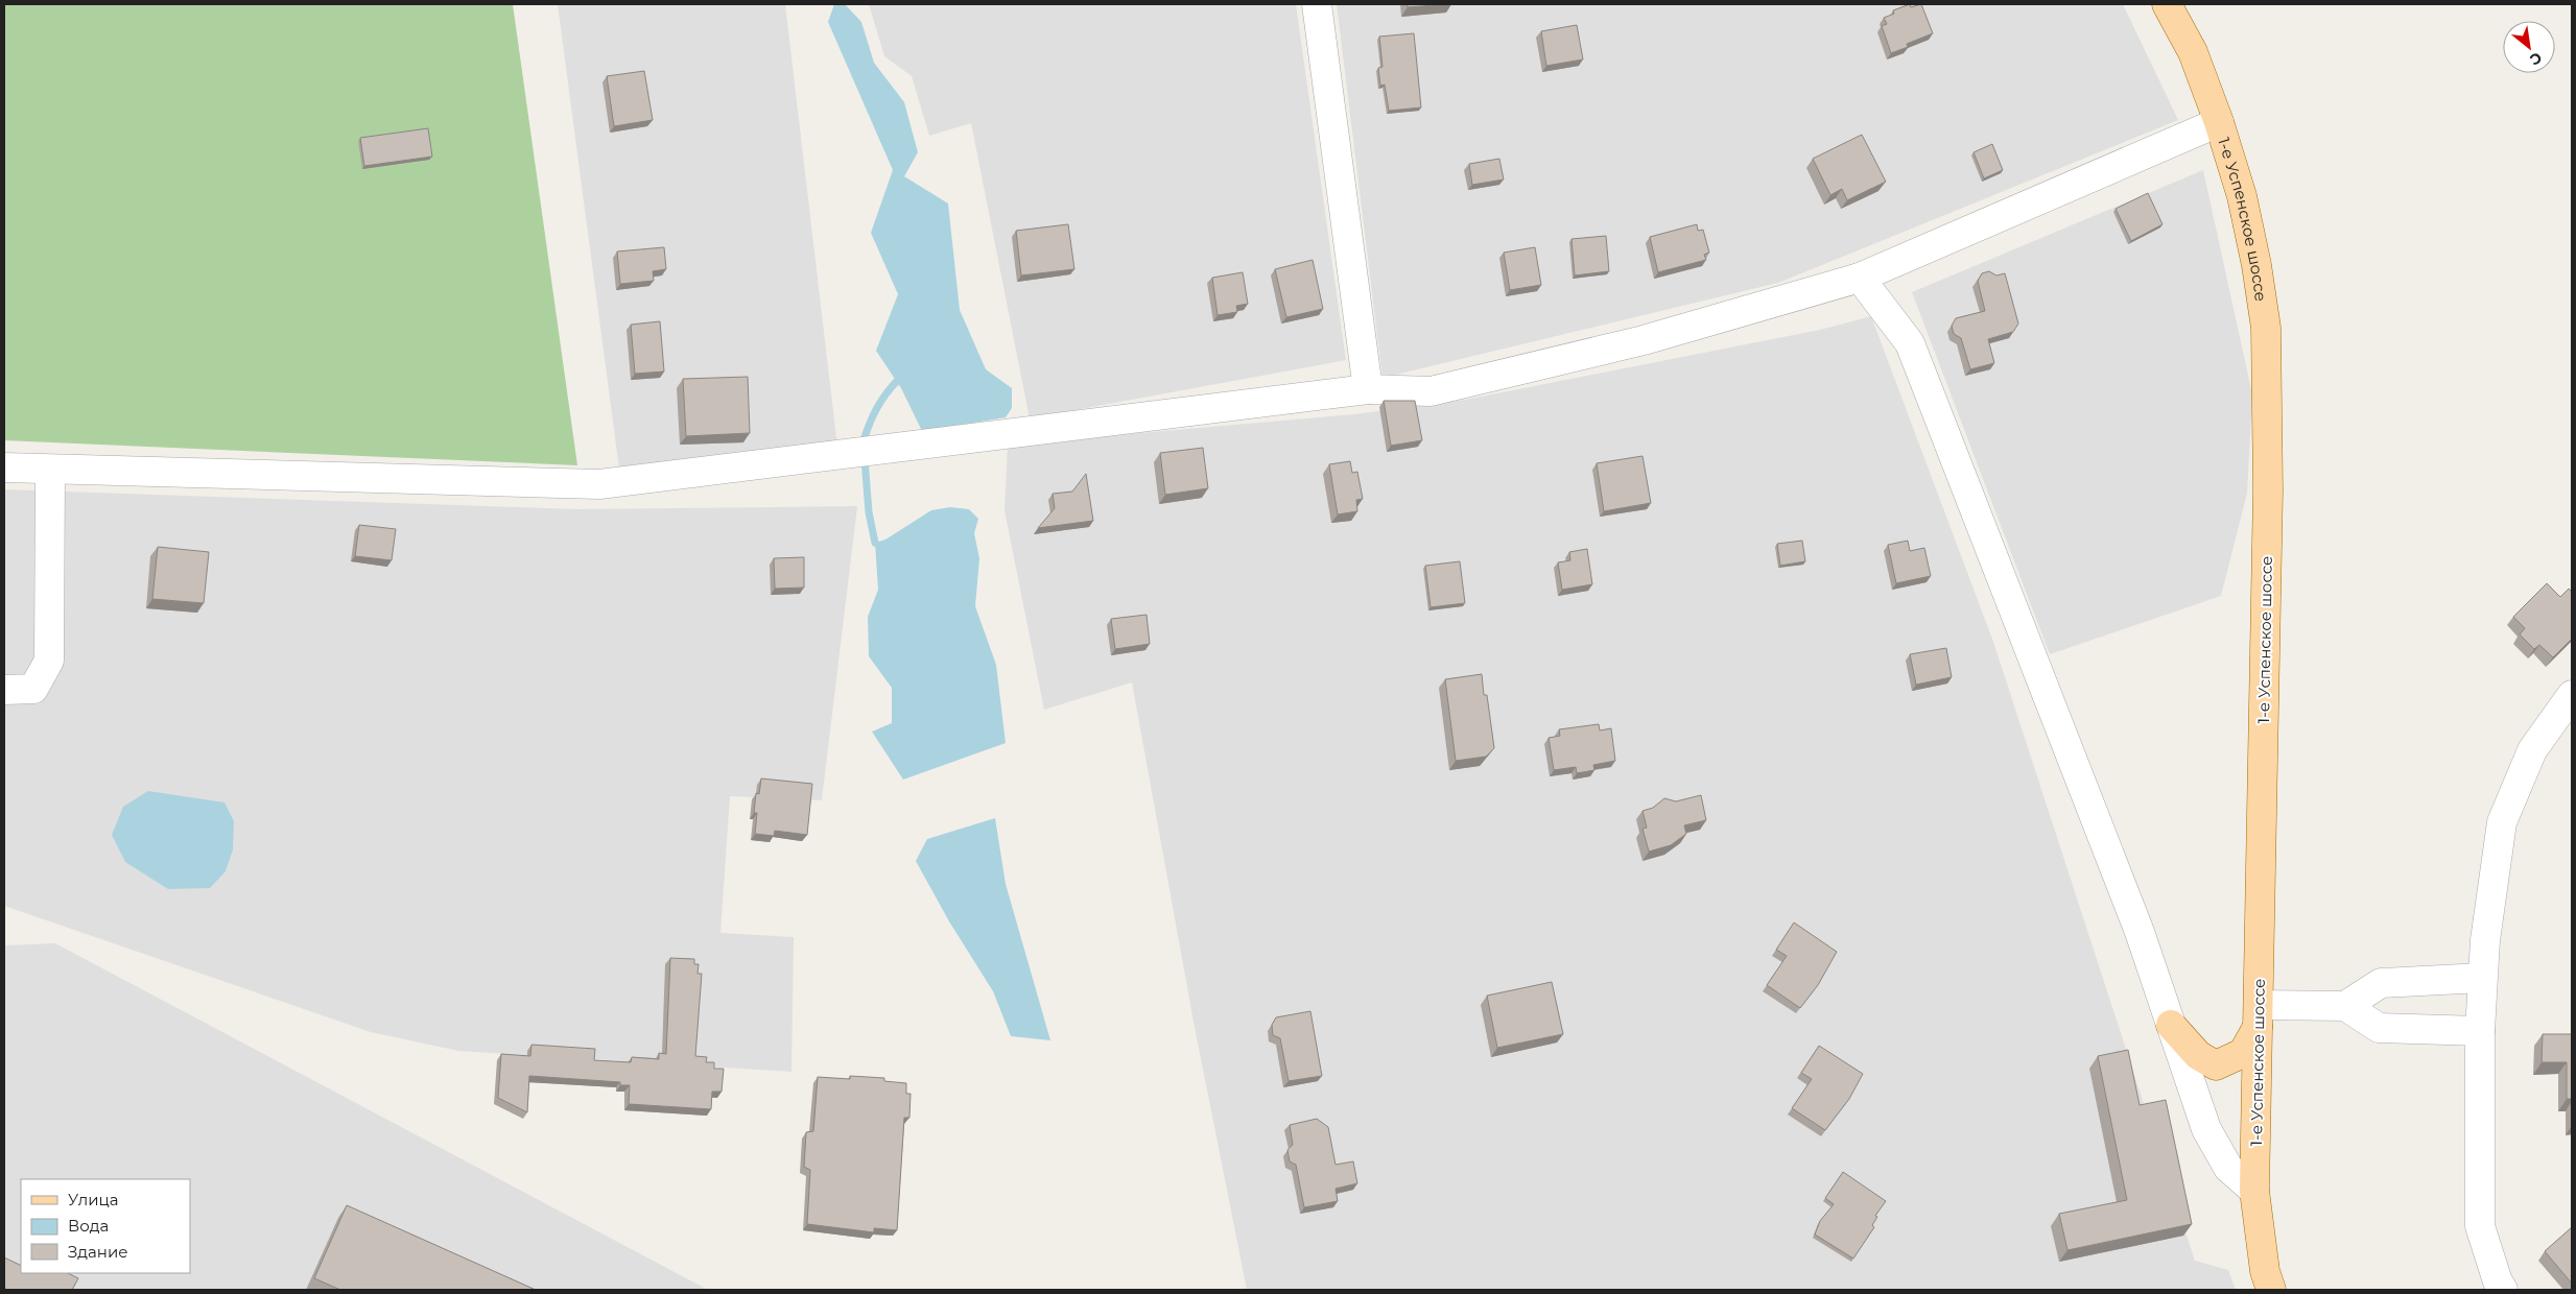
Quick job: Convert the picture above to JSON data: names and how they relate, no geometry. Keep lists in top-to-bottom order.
{
  "streets": {
    "main road": ["1-е Успенское шоссе"]
  },
  "legend": ["Улица", "Вода", "Здание"],
  "north": "bottom right"
}
